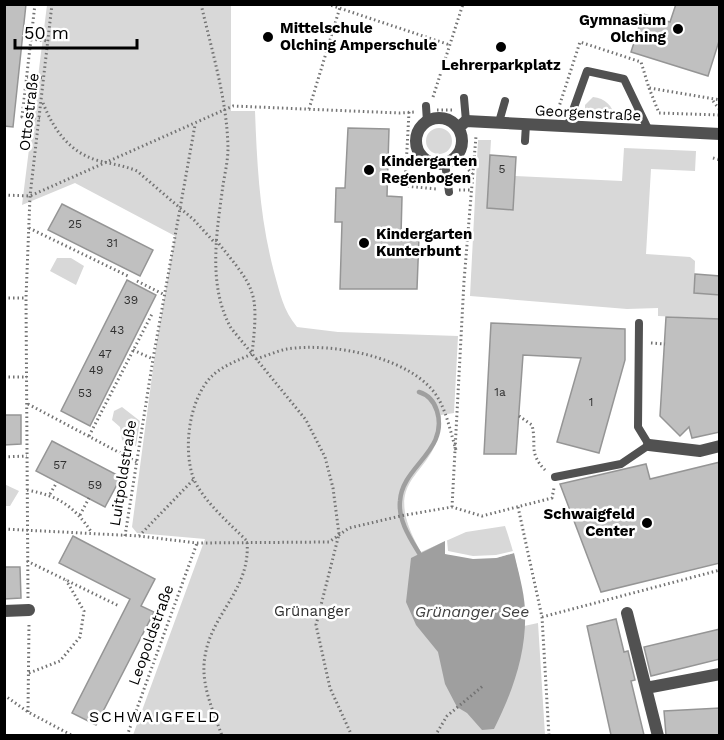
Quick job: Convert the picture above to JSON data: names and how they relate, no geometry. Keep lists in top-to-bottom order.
{
  "streets": {
    "street": ["Georgenstraße"],
    "path": ["Ottostraße", "Luitpoldstraße", "Leopoldstraße"]
  },
  "districts": ["SCHWAIGFELD"],
  "water": ["Grünanger See"],
  "parks": ["Grünanger"],
  "places": [
    "Gymnasium Olching",
    "Mittelschule Olching Amperschule",
    "Lehrerparkplatz",
    "Kindergarten Regenbogen",
    "Kindergarten Kunterbunt",
    "Schwaigfeld Center"
  ],
  "house_numbers": [
    "5",
    "25",
    "31",
    "39",
    "43",
    "47",
    "49",
    "1a",
    "53",
    "1",
    "57",
    "59"
  ],
  "scale_bar": "50 m"
}
